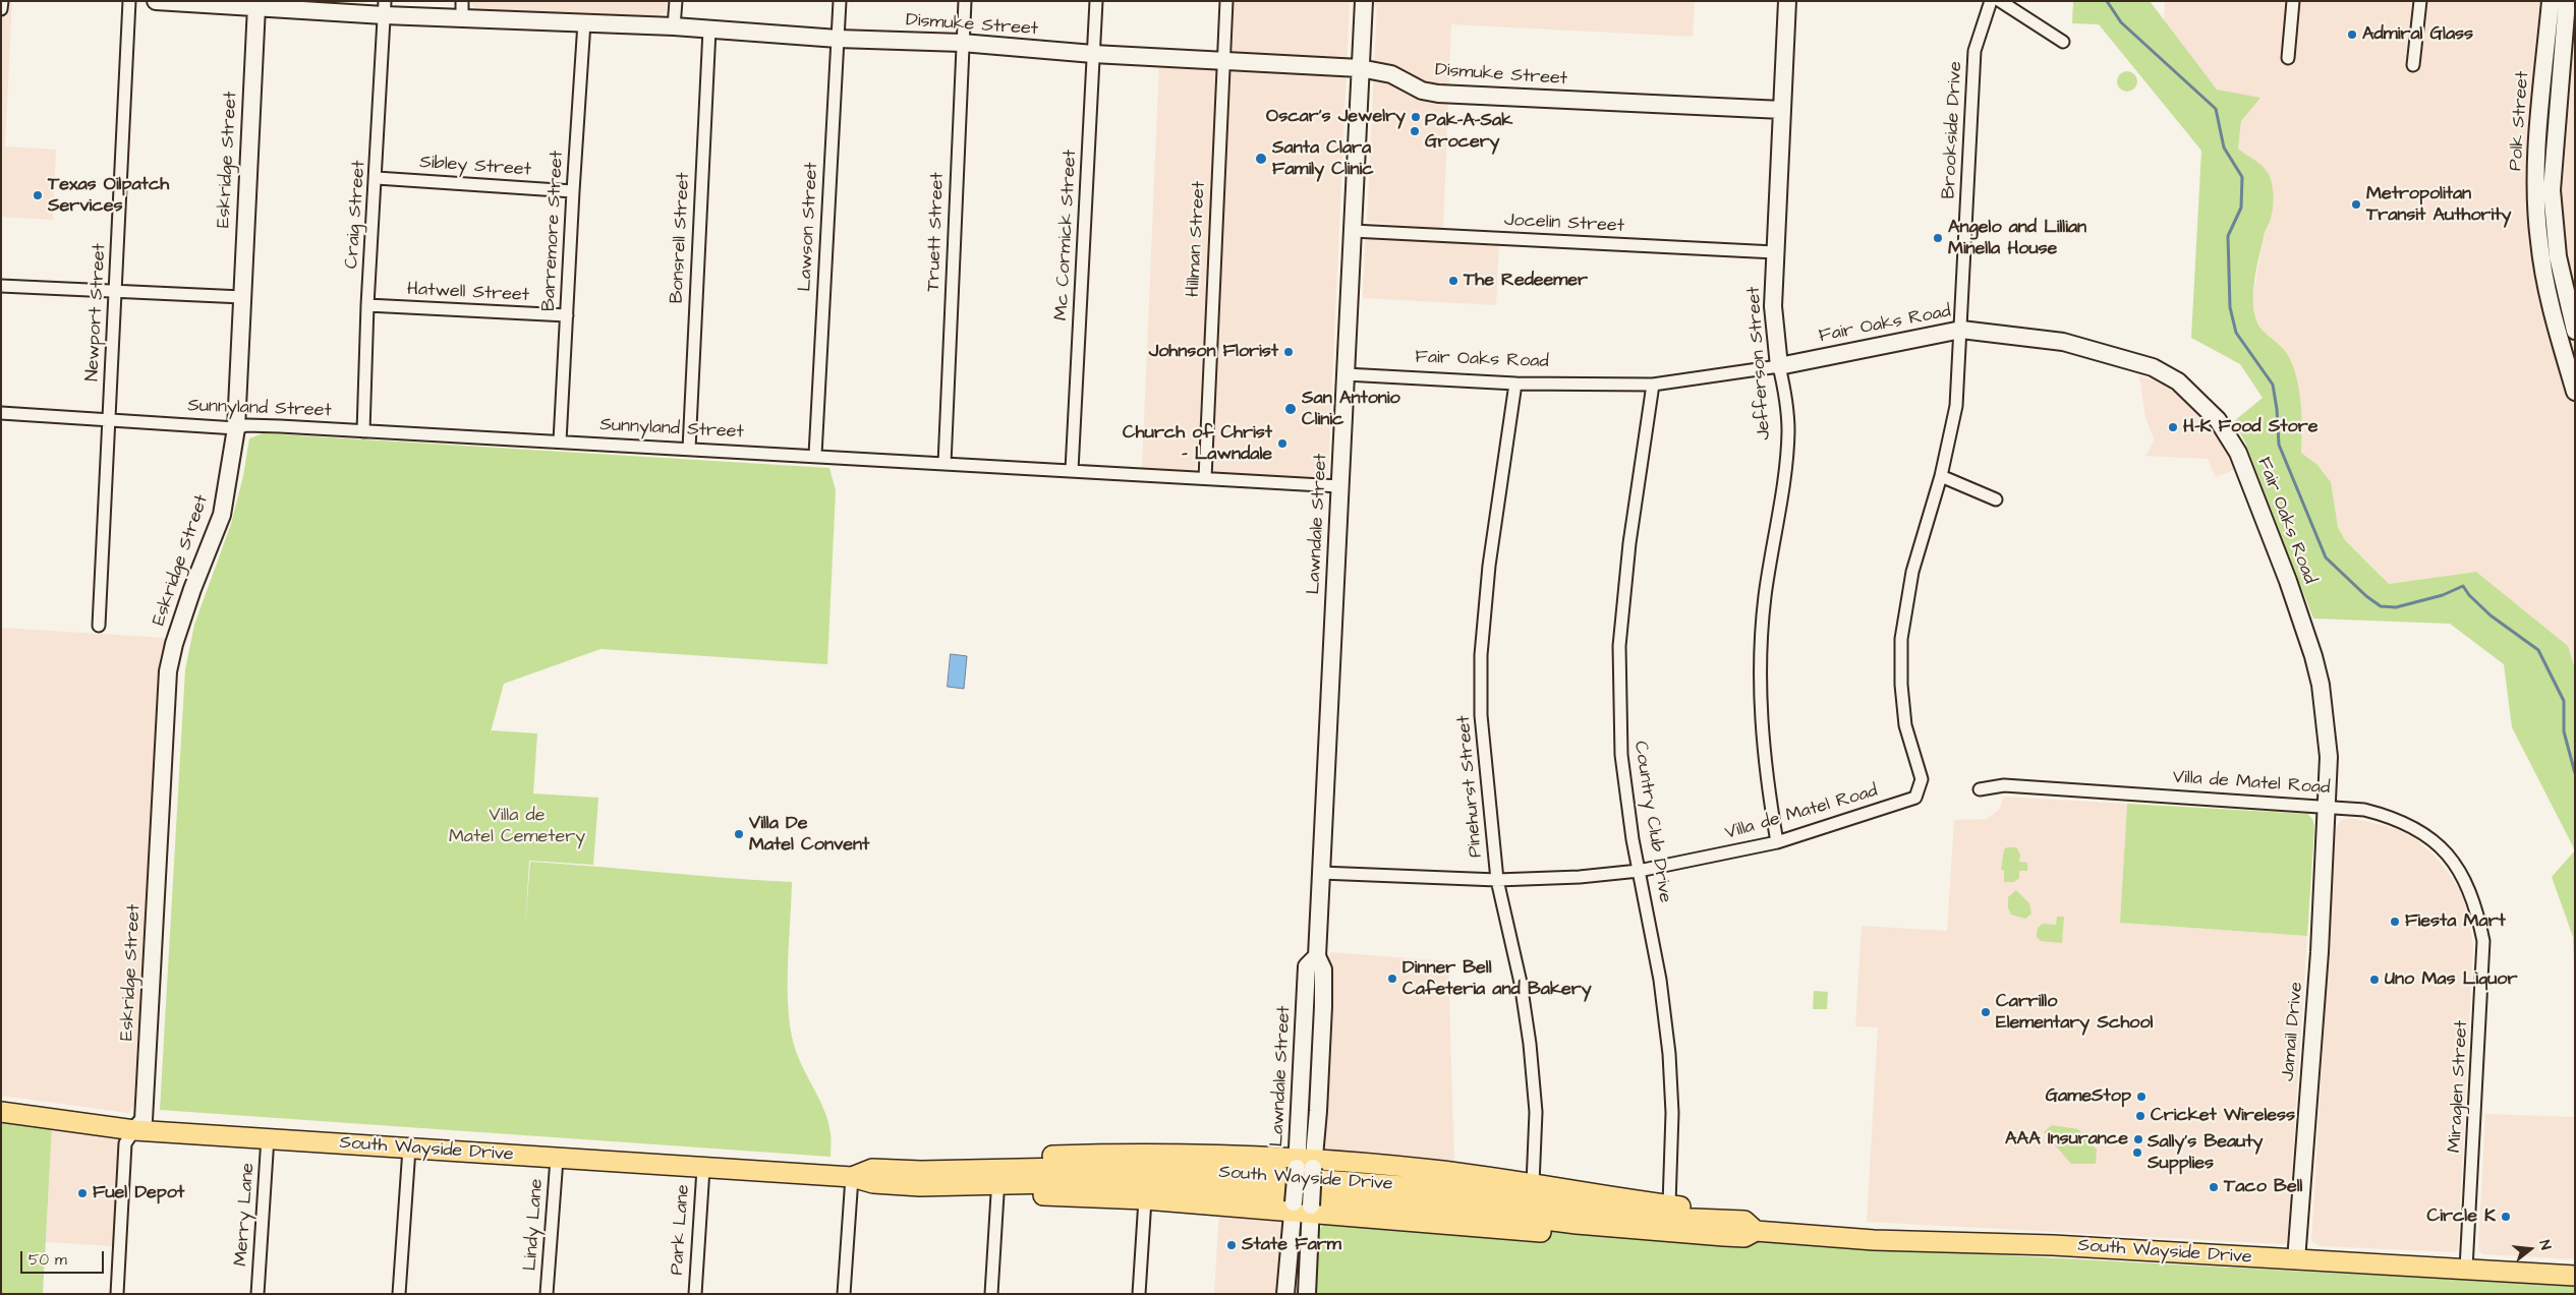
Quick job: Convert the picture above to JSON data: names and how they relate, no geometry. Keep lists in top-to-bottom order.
{
  "streets": {
    "main road": ["South Wayside Drive"],
    "street": [
      "Dismuke Street",
      "Polk Street",
      "Brookside Drive",
      "Eskridge Street",
      "Sibley Street",
      "Craig Street",
      "Jocelin Street",
      "Lawson Street",
      "Barremore Street",
      "Truett Street",
      "Mc Cormick Street",
      "Bonsrell Street",
      "Hillman Street",
      "Hatwell Street",
      "Newport Street",
      "Fair Oaks Road",
      "Jefferson Street",
      "Sunnyland Street",
      "Lawndale Street",
      "Villa de Matel Road",
      "Pinehurst Street",
      "Country Club Drive",
      "Jamail Drive",
      "Miraglen Street",
      "Merry Lane",
      "Lindy Lane",
      "Park Lane"
    ]
  },
  "crossings": [
    ["Dismuke Street", "Eskridge Street"],
    ["Dismuke Street", "Craig Street"],
    ["Dismuke Street", "Lawson Street"],
    ["Dismuke Street", "Barremore Street"],
    ["Dismuke Street", "Truett Street"],
    ["Dismuke Street", "Mc Cormick Street"],
    ["Dismuke Street", "Bonsrell Street"],
    ["Dismuke Street", "Hillman Street"],
    ["Dismuke Street", "Jefferson Street"],
    ["Dismuke Street", "Lawndale Street"],
    ["Brookside Drive", "Fair Oaks Road"],
    ["Brookside Drive", "Villa de Matel Road"],
    ["Eskridge Street", "Sunnyland Street"],
    ["Eskridge Street", "South Wayside Drive"],
    ["Sibley Street", "Craig Street"],
    ["Sibley Street", "Barremore Street"],
    ["Craig Street", "Hatwell Street"],
    ["Craig Street", "Sunnyland Street"],
    ["Jocelin Street", "Jefferson Street"],
    ["Jocelin Street", "Lawndale Street"],
    ["Lawson Street", "Sunnyland Street"],
    ["Barremore Street", "Hatwell Street"],
    ["Barremore Street", "Sunnyland Street"],
    ["Truett Street", "Sunnyland Street"],
    ["Mc Cormick Street", "Sunnyland Street"],
    ["Bonsrell Street", "Sunnyland Street"],
    ["Hillman Street", "Sunnyland Street"],
    ["Newport Street", "Sunnyland Street"],
    ["Fair Oaks Road", "Jefferson Street"],
    ["Fair Oaks Road", "Lawndale Street"],
    ["Fair Oaks Road", "Villa de Matel Road"],
    ["Fair Oaks Road", "Pinehurst Street"],
    ["Fair Oaks Road", "Country Club Drive"],
    ["Fair Oaks Road", "Jamail Drive"],
    ["Jefferson Street", "Villa de Matel Road"],
    ["Sunnyland Street", "Lawndale Street"],
    ["Lawndale Street", "Villa de Matel Road"],
    ["Villa de Matel Road", "Pinehurst Street"],
    ["Villa de Matel Road", "Country Club Drive"],
    ["Villa de Matel Road", "Jamail Drive"],
    ["Villa de Matel Road", "Miraglen Street"],
    ["Jamail Drive", "South Wayside Drive"],
    ["Miraglen Street", "South Wayside Drive"],
    ["South Wayside Drive", "Merry Lane"],
    ["South Wayside Drive", "Lindy Lane"],
    ["South Wayside Drive", "Park Lane"]
  ],
  "parks": ["Villa de Matel Cemetery"],
  "places": [
    "Admiral Glass",
    "Oscar's Jewelry",
    "Pak-A-Sak Grocery",
    "Santa Clara Family Clinic",
    "Texas Oilpatch Services",
    "Metropolitan Transit Authority",
    "Angelo and Lillian Minella House",
    "The Redeemer",
    "Johnson Florist",
    "San Antonio Clinic",
    "H-K Food Store",
    "Church of Christ - Lawndale",
    "Villa De Matel Convent",
    "Fiesta Mart",
    "Dinner Bell Cafeteria and Bakery",
    "Uno Mas Liquor",
    "Carrillo Elementary School",
    "GameStop",
    "Cricket Wireless",
    "AAA Insurance",
    "Sally's Beauty Supplies",
    "Taco Bell",
    "Fuel Depot",
    "Circle K",
    "State Farm"
  ],
  "scale_bar": "50 m",
  "north": "right"
}
